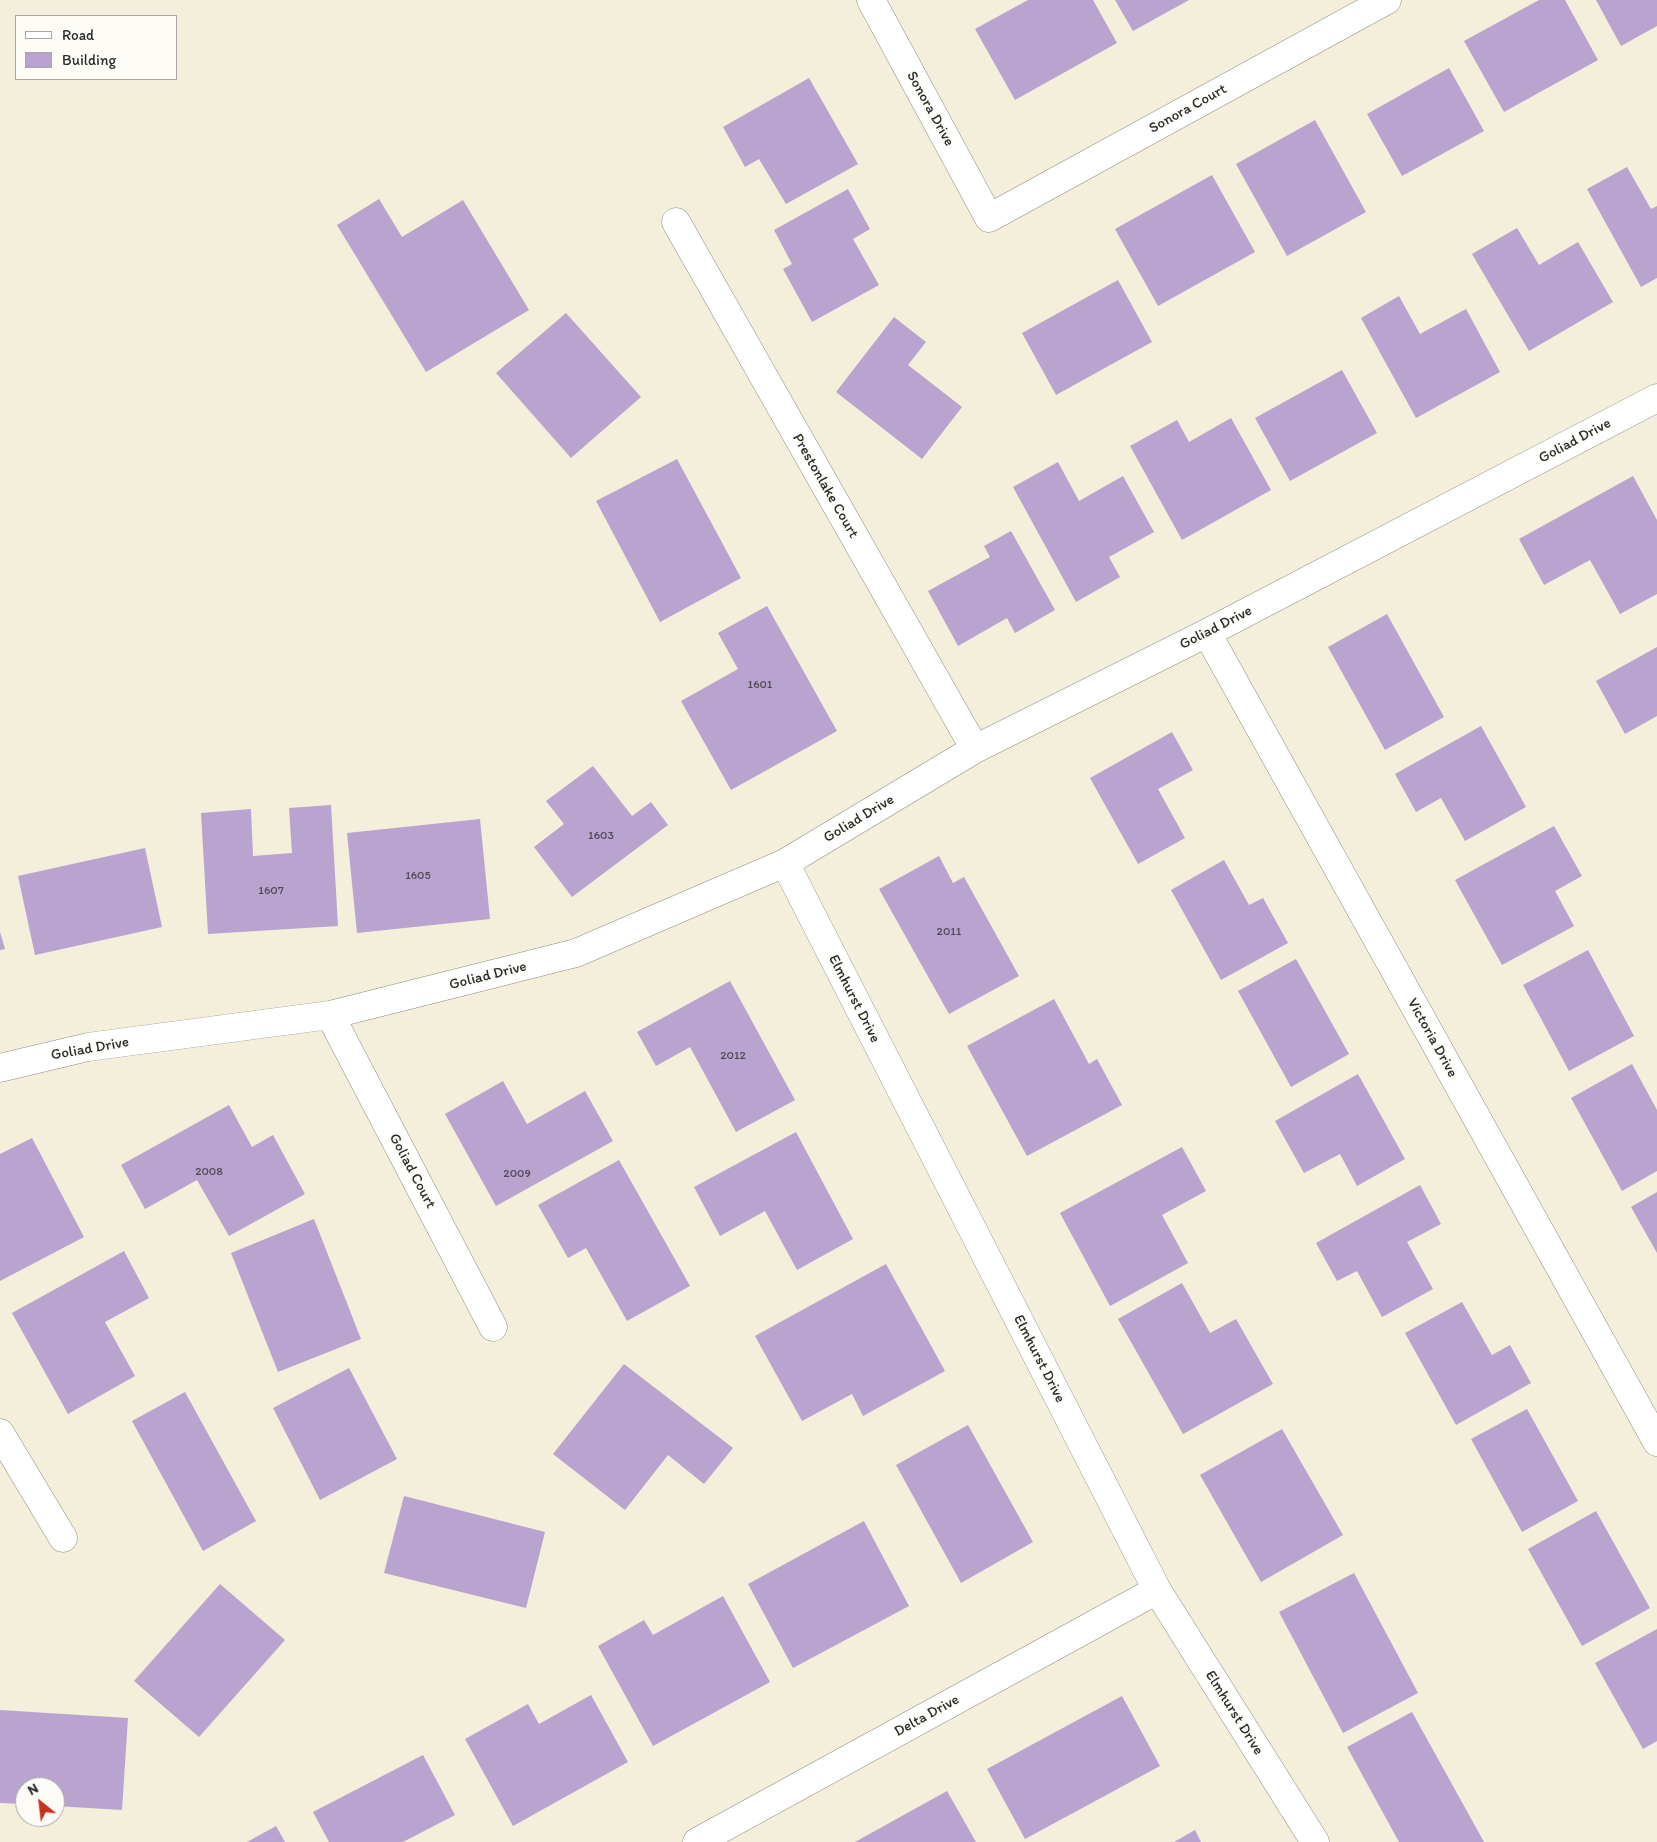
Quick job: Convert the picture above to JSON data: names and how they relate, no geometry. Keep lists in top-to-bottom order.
{
  "streets": {
    "street": [
      "Sonora Drive",
      "Sonora Court",
      "Goliad Drive",
      "Prestonlake Court",
      "Elmhurst Drive",
      "Victoria Drive",
      "Goliad Court",
      "Delta Drive"
    ]
  },
  "crossings": [
    ["Sonora Drive", "Sonora Court"],
    ["Goliad Drive", "Prestonlake Court"],
    ["Goliad Drive", "Elmhurst Drive"],
    ["Goliad Drive", "Victoria Drive"],
    ["Goliad Drive", "Goliad Court"],
    ["Elmhurst Drive", "Delta Drive"]
  ],
  "house_numbers": [
    "1601",
    "1603",
    "1605",
    "1607",
    "2011",
    "2012",
    "2008",
    "2009"
  ],
  "legend": ["Road", "Building"],
  "north": "top left"
}
